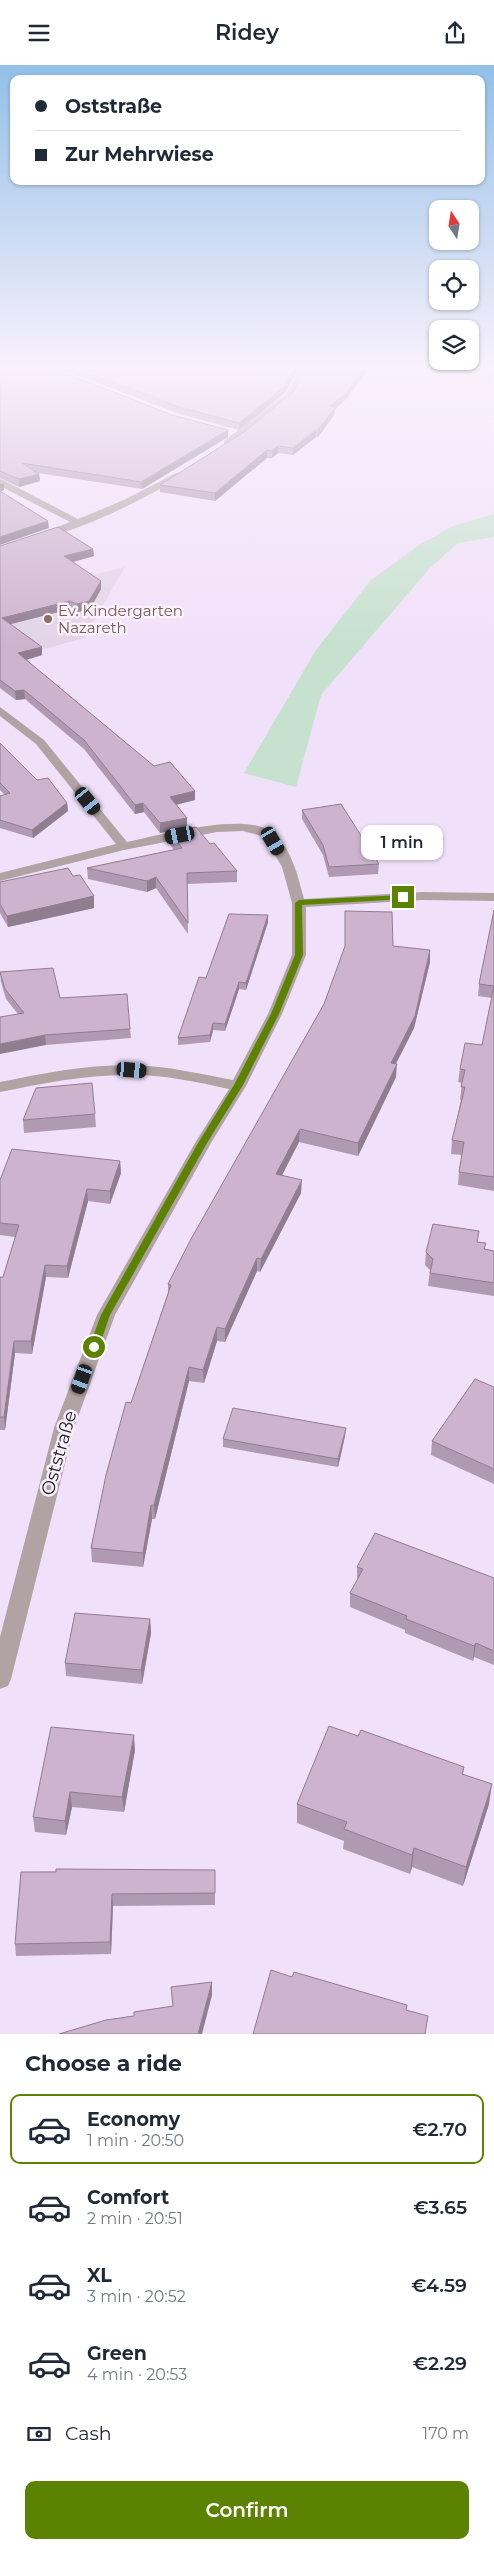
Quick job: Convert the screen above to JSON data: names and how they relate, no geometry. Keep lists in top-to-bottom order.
{
  "streets": {
    "street": ["Oststraße"]
  },
  "places": ["Ev. Kindergarten Nazareth"],
  "north": "top",
  "page": {
    "header": "Ridey",
    "banner": ["Oststraße", "Zur Mehrwiese"],
    "bubble": "1 min",
    "heading": "Choose a ride",
    "list": [
      {
        "name": "Economy",
        "note": "1 min · 20:50",
        "value": "€2.70"
      },
      {
        "name": "Comfort",
        "note": "2 min · 20:51",
        "value": "€3.65"
      },
      {
        "name": "XL",
        "note": "3 min · 20:52",
        "value": "€4.59"
      },
      {
        "name": "Green",
        "note": "4 min · 20:53",
        "value": "€2.29"
      }
    ],
    "pay": ["Cash", "170 m"],
    "buttons": "Confirm"
  }
}
